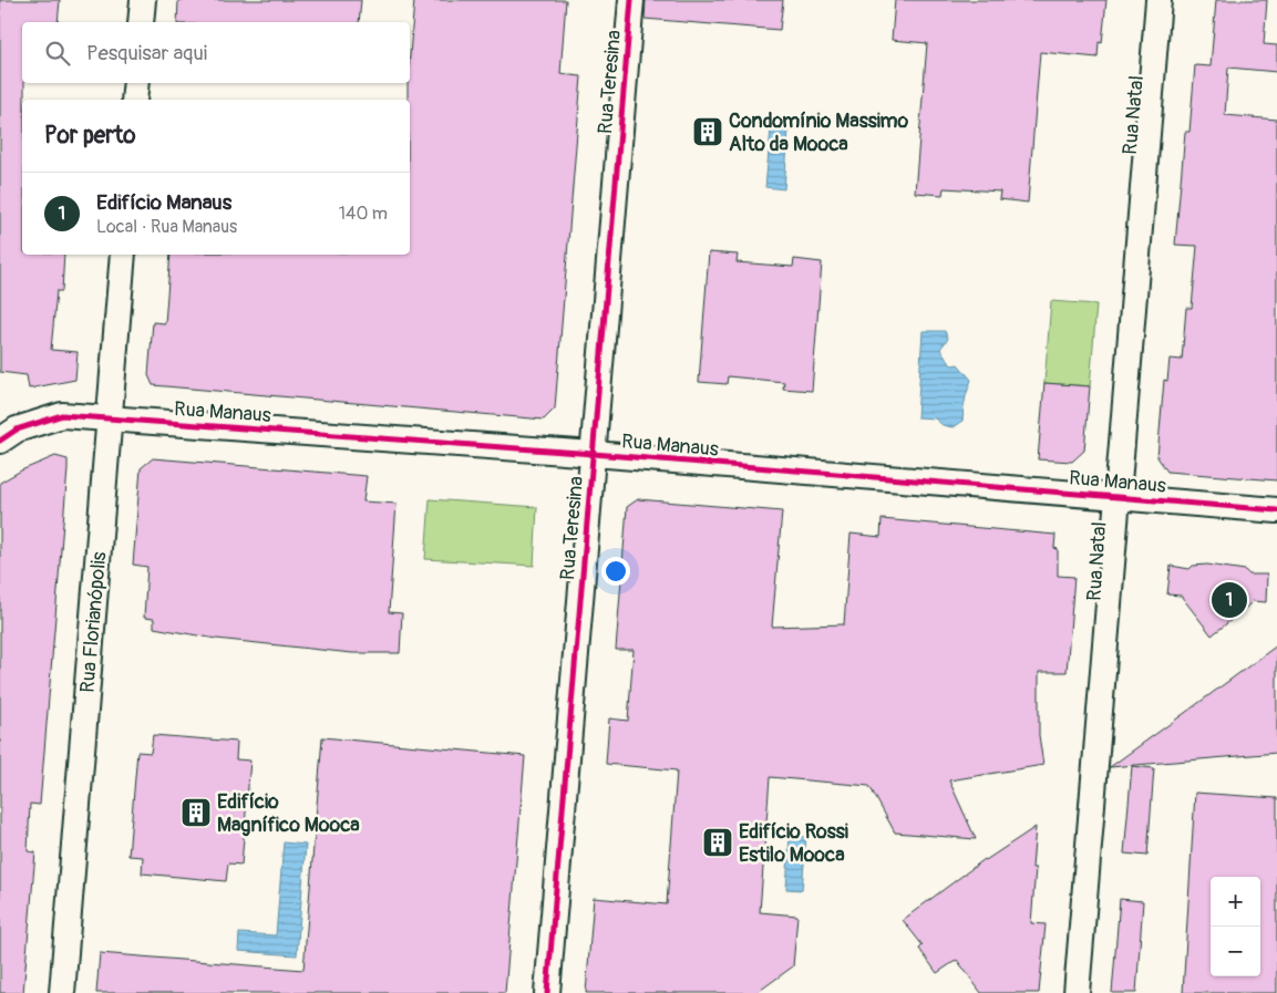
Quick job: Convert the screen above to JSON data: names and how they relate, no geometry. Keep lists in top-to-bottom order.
{
  "streets": {
    "street": [
      "Rua Teresina",
      "Rua Natal",
      "Rua Manaus",
      "Rua Florianópolis"
    ]
  },
  "crossings": [
    ["Rua Teresina", "Rua Manaus"],
    ["Rua Natal", "Rua Manaus"],
    ["Rua Manaus", "Rua Florianópolis"]
  ],
  "places": {
    "building": ["Condomínio Massimo Alto da Mooca", "Edifício Magnífico Mooca", "Edifício Rossi Estilo Mooca"]
  },
  "page": {
    "search": "Pesquisar aqui",
    "heading": "Por perto",
    "list": [
      {
        "mark": "1",
        "name": "Edifício Manaus",
        "note": "Local · Rua Manaus",
        "value": "140 m"
      }
    ],
    "pins": "1",
    "map_buttons": ["+", "−"]
  }
}
